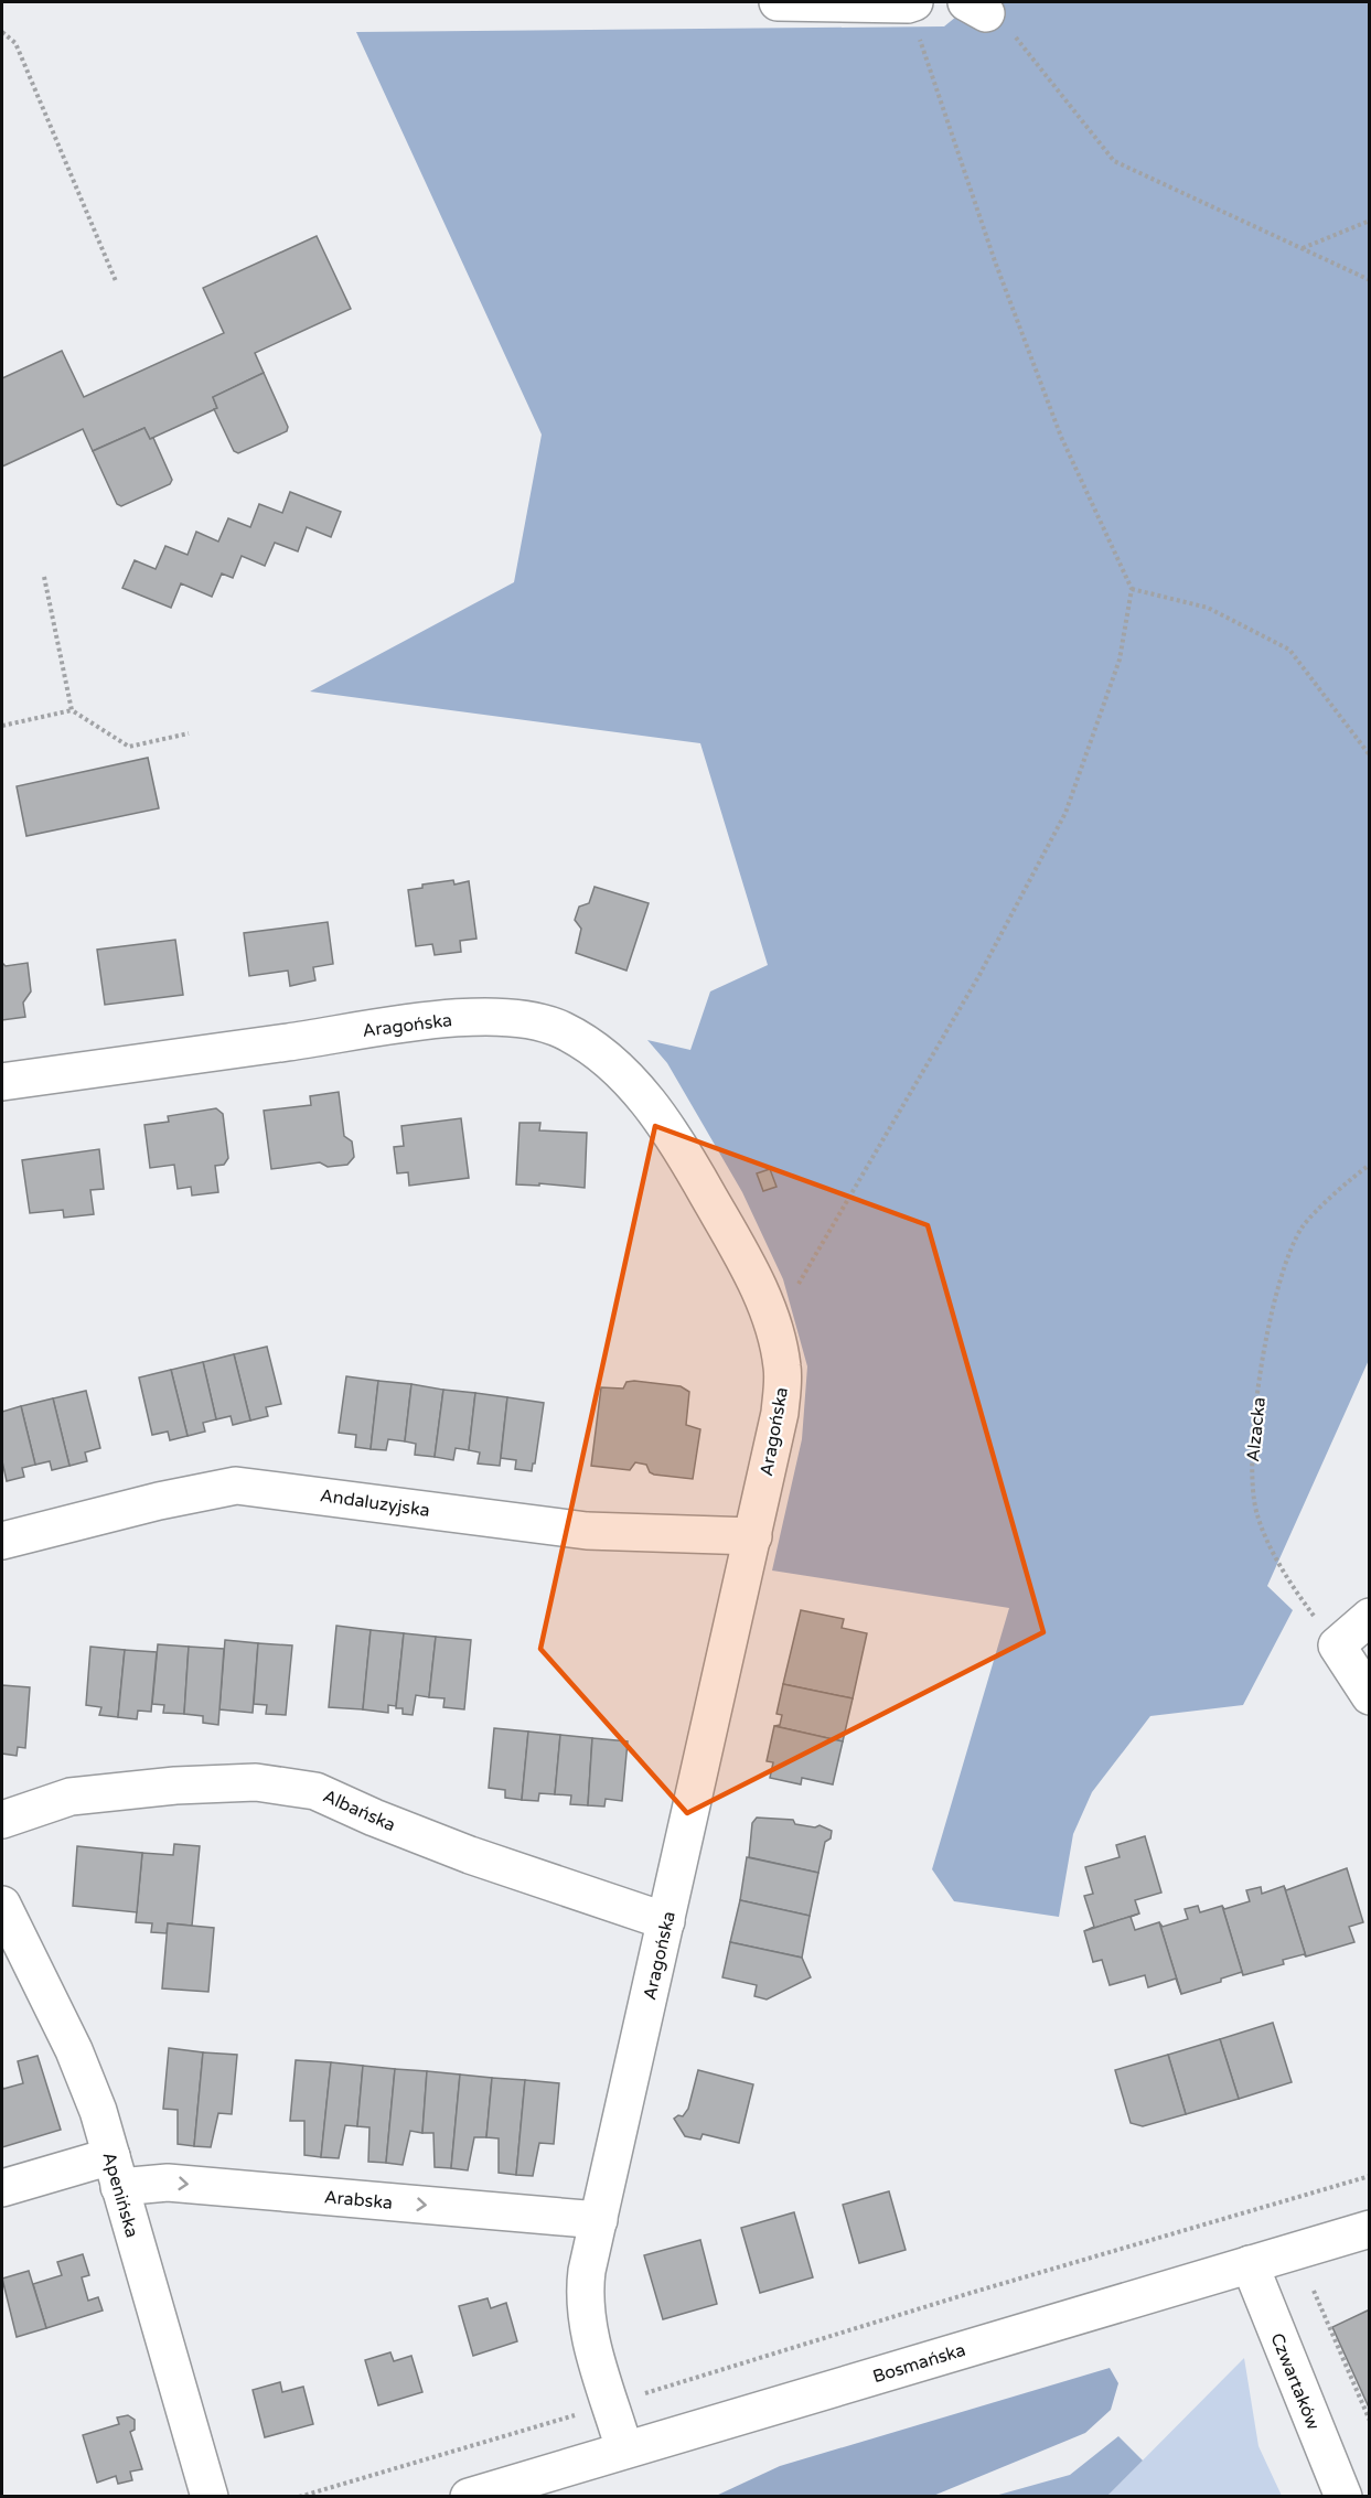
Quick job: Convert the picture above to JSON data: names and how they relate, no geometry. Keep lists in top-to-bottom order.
{
  "streets": {
    "street": [
      "Aragońska",
      "Andaluzyjska",
      "Albańska",
      "Apenińska",
      "Arabska",
      "Bosmańska",
      "Czwartaków"
    ],
    "path": ["Alzacka"]
  },
  "crossings": [
    ["Aragońska", "Andaluzyjska"],
    ["Aragońska", "Albańska"],
    ["Aragońska", "Arabska"],
    ["Aragońska", "Bosmańska"],
    ["Apenińska", "Arabska"],
    ["Bosmańska", "Czwartaków"]
  ],
  "one_way": ["Arabska"]
}
